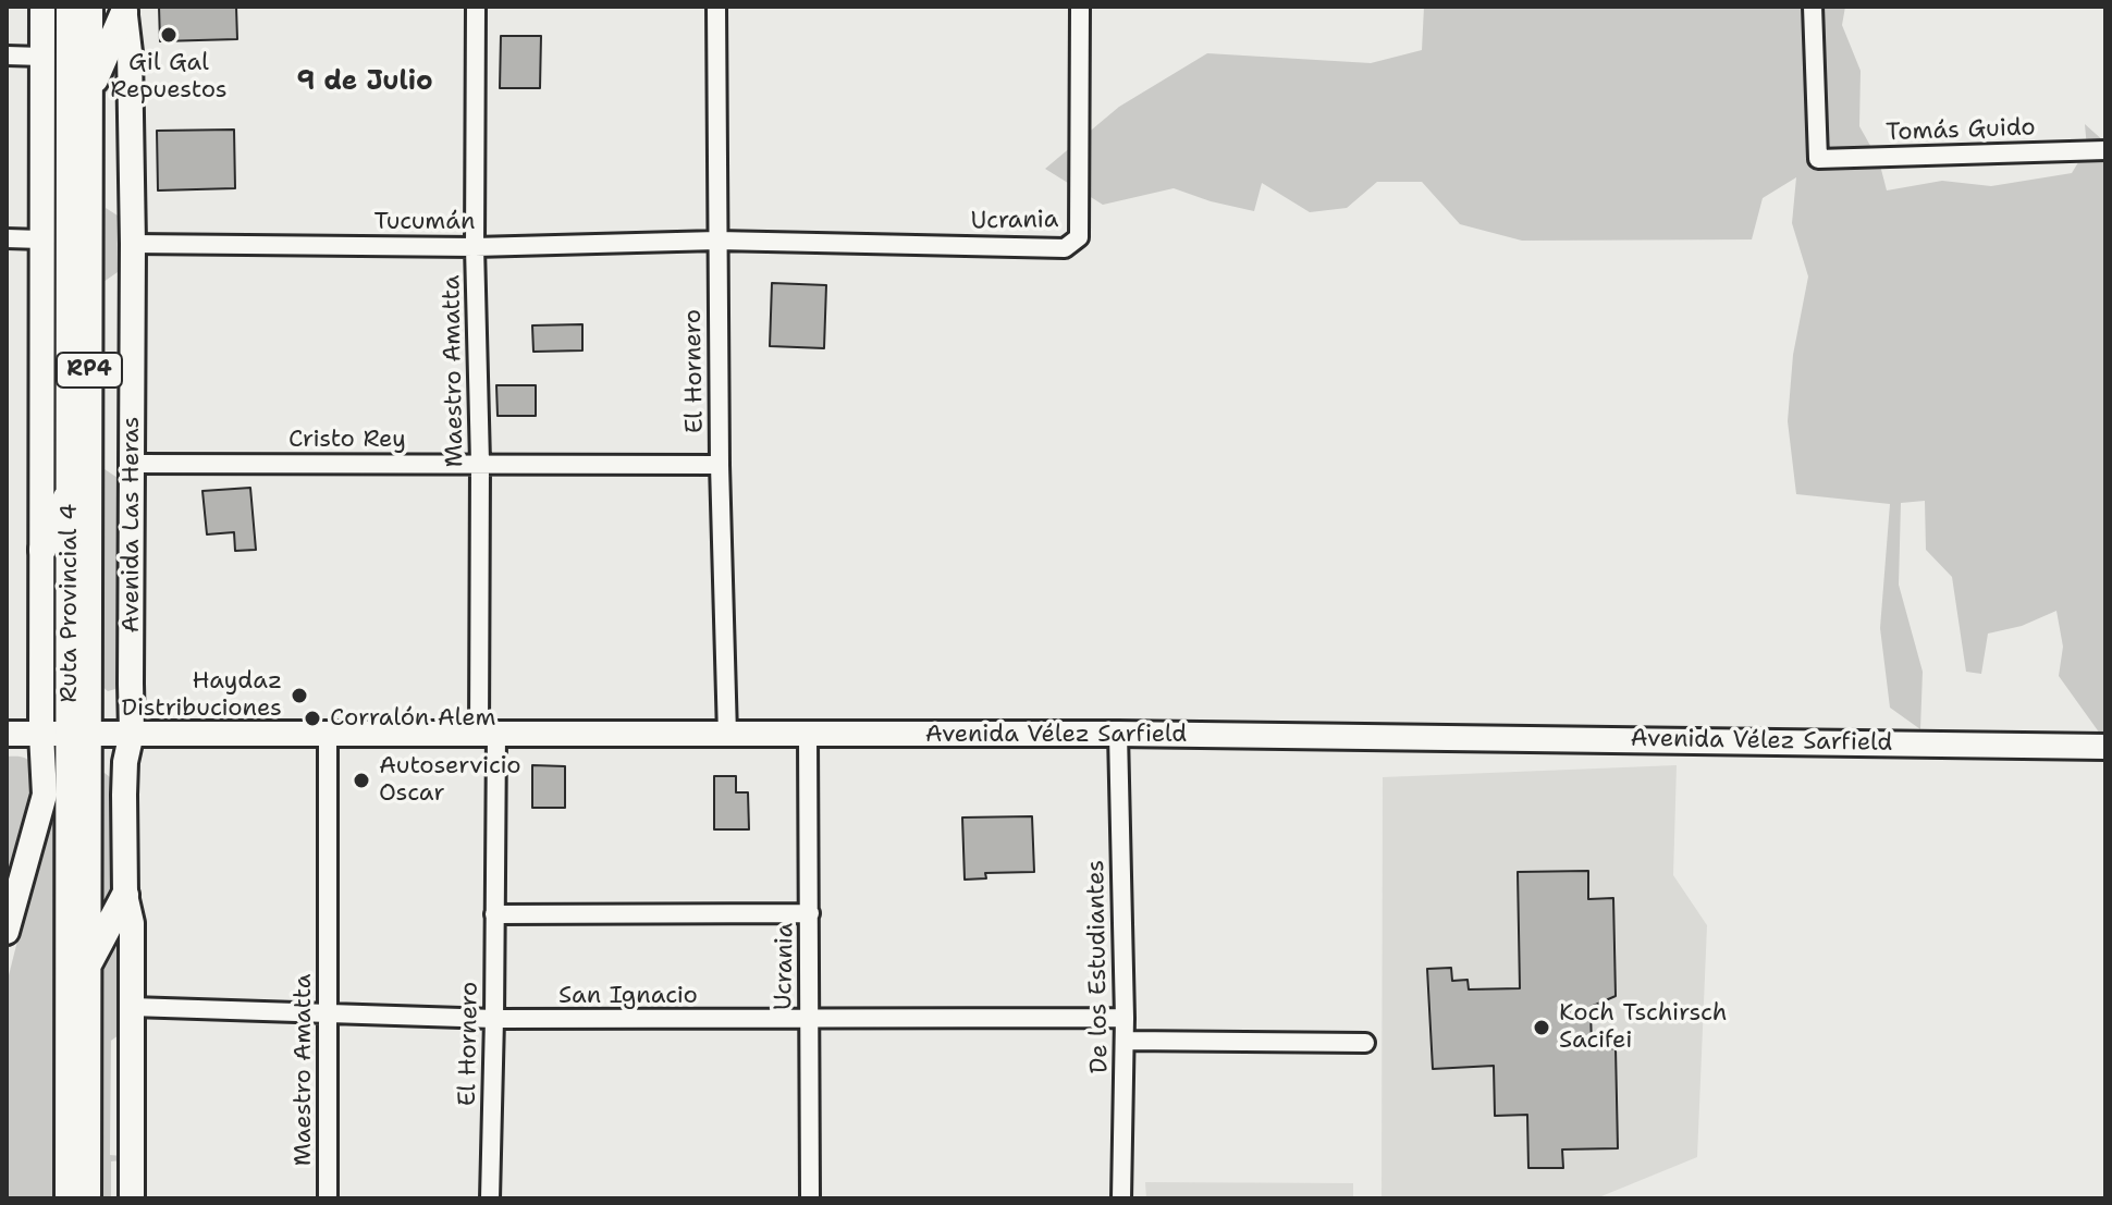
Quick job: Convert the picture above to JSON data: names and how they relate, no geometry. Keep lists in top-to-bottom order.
{
  "streets": {
    "main road": [
      "RP4",
      "Avenida Las Heras",
      "Ruta Provincial 4",
      "Avenida Vélez Sarfield"
    ],
    "street": [
      "Tomás Guido",
      "Ucrania",
      "Tucumán",
      "Maestro Amatta",
      "El Hornero",
      "Cristo Rey",
      "De los Estudiantes",
      "San Ignacio"
    ]
  },
  "crossings": [
    ["Ucrania", "Tucumán"],
    ["Ucrania", "El Hornero"],
    ["Ucrania", "Avenida Vélez Sarfield"],
    ["Ucrania", "San Ignacio"],
    ["Tucumán", "Maestro Amatta"],
    ["Tucumán", "El Hornero"],
    ["Tucumán", "Avenida Las Heras"],
    ["Maestro Amatta", "El Hornero"],
    ["Maestro Amatta", "Cristo Rey"],
    ["Maestro Amatta", "Avenida Vélez Sarfield"],
    ["Maestro Amatta", "San Ignacio"],
    ["El Hornero", "Cristo Rey"],
    ["El Hornero", "Avenida Vélez Sarfield"],
    ["El Hornero", "San Ignacio"],
    ["Cristo Rey", "Avenida Las Heras"],
    ["Avenida Las Heras", "Avenida Vélez Sarfield"],
    ["Avenida Las Heras", "San Ignacio"],
    ["Ruta Provincial 4", "Avenida Vélez Sarfield"],
    ["Avenida Vélez Sarfield", "De los Estudiantes"],
    ["De los Estudiantes", "San Ignacio"]
  ],
  "districts": ["9 de Julio"],
  "places": [
    "Gil Gal Repuestos",
    "Haydaz Distribuciones",
    "Corralón Alem",
    "Autoservicio Oscar",
    "Koch Tschirsch Sacifei"
  ]
}
